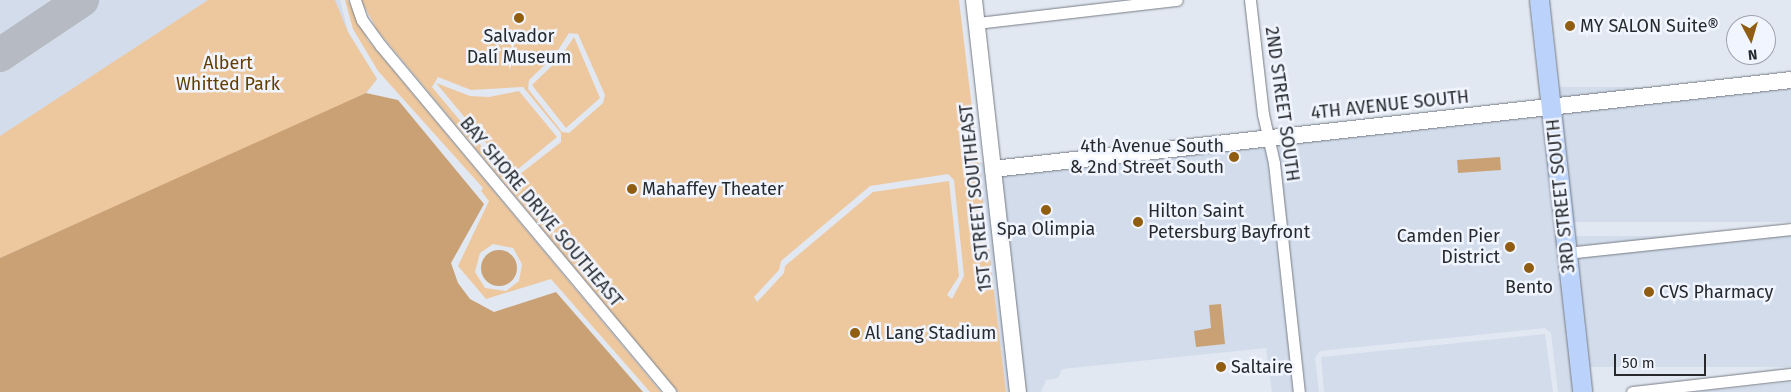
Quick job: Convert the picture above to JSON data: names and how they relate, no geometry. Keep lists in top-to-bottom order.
{
  "streets": {
    "main road": ["3RD STREET SOUTH"],
    "street": [
      "2ND STREET SOUTH",
      "4TH AVENUE SOUTH",
      "1ST STREET SOUTHEAST",
      "BAY SHORE DRIVE SOUTHEAST"
    ]
  },
  "crossings": [
    ["2ND STREET SOUTH", "4TH AVENUE SOUTH"],
    ["4TH AVENUE SOUTH", "3RD STREET SOUTH"],
    ["4TH AVENUE SOUTH", "1ST STREET SOUTHEAST"]
  ],
  "parks": ["Albert Whitted Park"],
  "places": [
    "Salvador Dalí Museum",
    "MY SALON Suite®",
    "4th Avenue South & 2nd Street South",
    "Mahaffey Theater",
    "Spa Olimpia",
    "Hilton Saint Petersburg Bayfront",
    "Camden Pier District",
    "Bento",
    "CVS Pharmacy",
    "Al Lang Stadium",
    "Saltaire"
  ],
  "scale_bar": "50 m",
  "north": "bottom"
}
